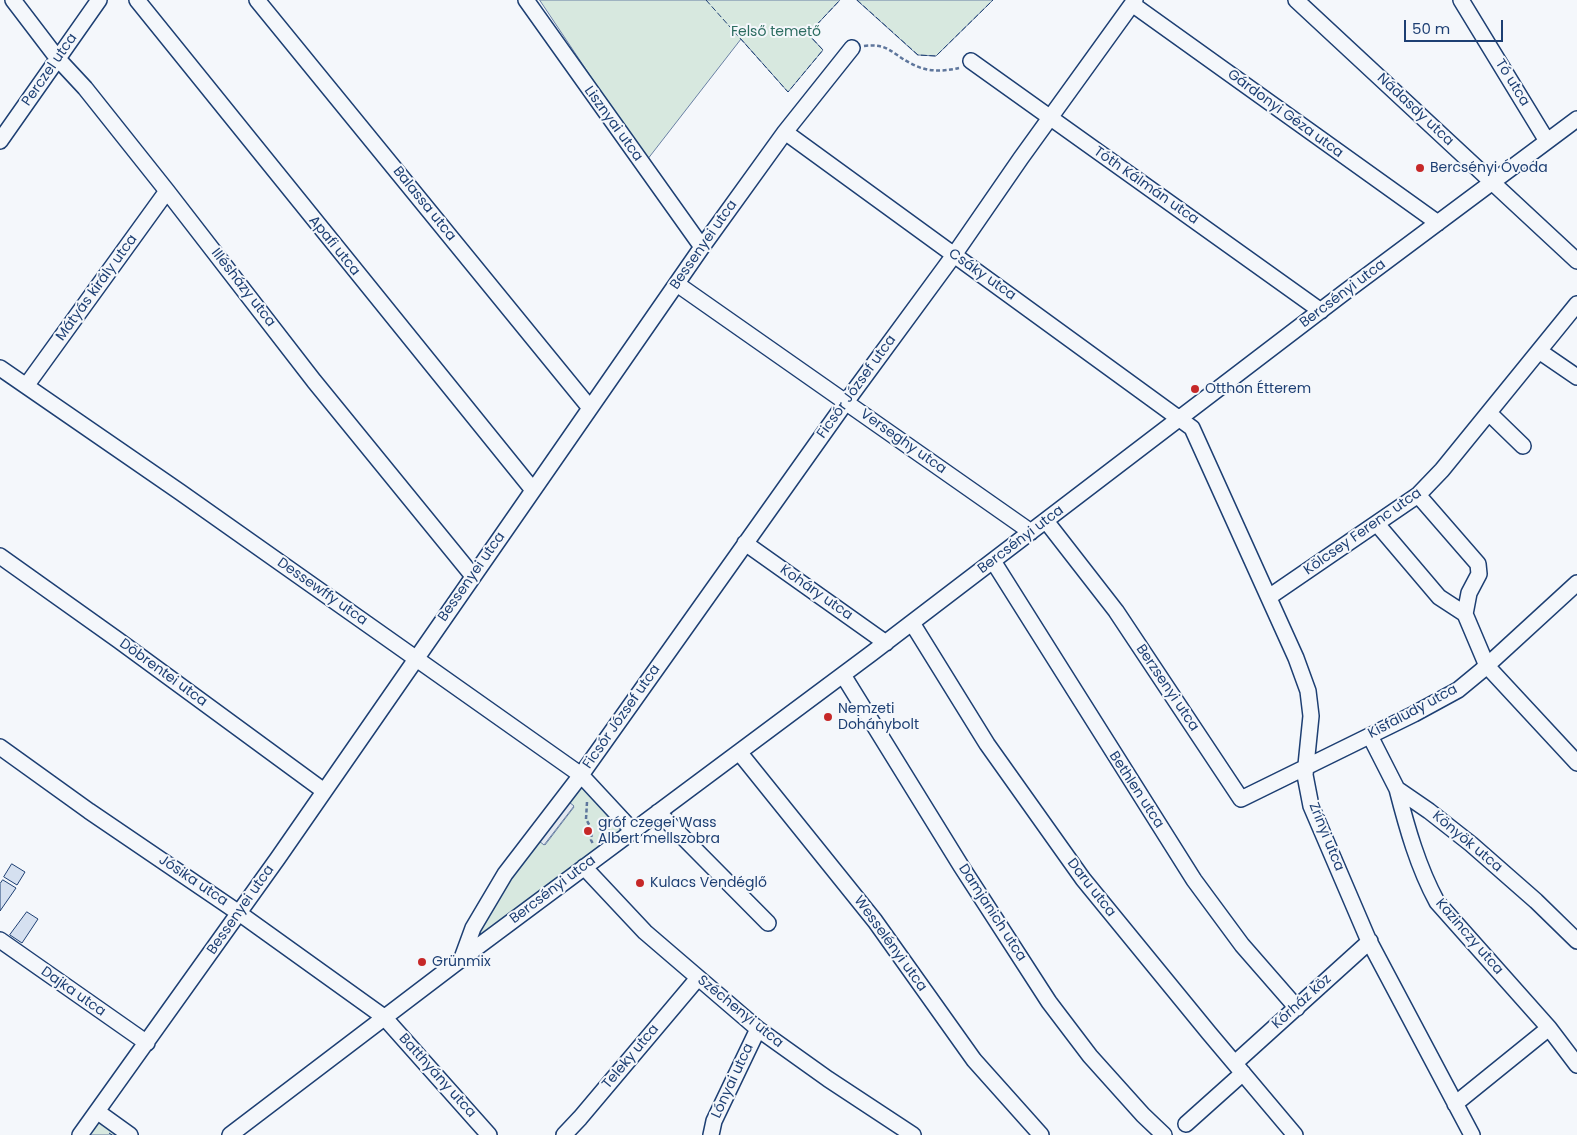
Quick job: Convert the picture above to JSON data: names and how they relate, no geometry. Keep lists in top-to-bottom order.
{
  "streets": {
    "street": [
      "Perczel utca",
      "Tó utca",
      "Nádasdy utca",
      "Gárdonyi Géza utca",
      "Lisznyai utca",
      "Tóth Kálmán utca",
      "Balassa utca",
      "Bessenyei utca",
      "Apafi utca",
      "Csáky utca",
      "Mátyás király utca",
      "Illésházy utca",
      "Bercsényi utca",
      "Ficsór József utca",
      "Verseghy utca",
      "Kölcsey Ferenc utca",
      "Dessewffy utca",
      "Koháry utca",
      "Döbrentei utca",
      "Berzsenyi utca",
      "Kisfaludy utca",
      "Bethlen utca",
      "Zrínyi utca",
      "Könyök utca",
      "Jósika utca",
      "Daru utca",
      "Damjanich utca",
      "Kazinczy utca",
      "Wesselényi utca",
      "Dajka utca",
      "Kórház köz",
      "Széchenyi utca",
      "Teleky utca",
      "Batthyány utca",
      "Lónyai utca"
    ]
  },
  "crossings": [
    ["Perczel utca", "Illésházy utca"],
    ["Tó utca", "Bercsényi utca"],
    ["Nádasdy utca", "Bercsényi utca"],
    ["Gárdonyi Géza utca", "Bercsényi utca"],
    ["Gárdonyi Géza utca", "Ficsór József utca"],
    ["Lisznyai utca", "Bessenyei utca"],
    ["Tóth Kálmán utca", "Bercsényi utca"],
    ["Tóth Kálmán utca", "Ficsór József utca"],
    ["Balassa utca", "Bessenyei utca"],
    ["Bessenyei utca", "Apafi utca"],
    ["Bessenyei utca", "Csáky utca"],
    ["Bessenyei utca", "Illésházy utca"],
    ["Bessenyei utca", "Verseghy utca"],
    ["Bessenyei utca", "Dessewffy utca"],
    ["Bessenyei utca", "Döbrentei utca"],
    ["Bessenyei utca", "Jósika utca"],
    ["Bessenyei utca", "Dajka utca"],
    ["Csáky utca", "Bercsényi utca"],
    ["Csáky utca", "Ficsór József utca"],
    ["Csáky utca", "Zrínyi utca"],
    ["Mátyás király utca", "Illésházy utca"],
    ["Mátyás király utca", "Dessewffy utca"],
    ["Bercsényi utca", "Verseghy utca"],
    ["Bercsényi utca", "Dessewffy utca"],
    ["Bercsényi utca", "Koháry utca"],
    ["Bercsényi utca", "Berzsenyi utca"],
    ["Bercsényi utca", "Bethlen utca"],
    ["Bercsényi utca", "Zrínyi utca"],
    ["Bercsényi utca", "Jósika utca"],
    ["Bercsényi utca", "Daru utca"],
    ["Bercsényi utca", "Damjanich utca"],
    ["Bercsényi utca", "Wesselényi utca"],
    ["Bercsényi utca", "Széchenyi utca"],
    ["Bercsényi utca", "Batthyány utca"],
    ["Ficsór József utca", "Verseghy utca"],
    ["Ficsór József utca", "Dessewffy utca"],
    ["Ficsór József utca", "Koháry utca"],
    ["Kölcsey Ferenc utca", "Zrínyi utca"],
    ["Berzsenyi utca", "Kisfaludy utca"],
    ["Berzsenyi utca", "Zrínyi utca"],
    ["Kisfaludy utca", "Zrínyi utca"],
    ["Kisfaludy utca", "Könyök utca"],
    ["Bethlen utca", "Kórház köz"],
    ["Zrínyi utca", "Kórház köz"],
    ["Könyök utca", "Kazinczy utca"],
    ["Jósika utca", "Batthyány utca"],
    ["Daru utca", "Kórház köz"],
    ["Széchenyi utca", "Teleky utca"],
    ["Széchenyi utca", "Lónyai utca"]
  ],
  "parks": ["Felső temető"],
  "places": [
    "Bercsényi Óvoda",
    "Otthon Étterem",
    "Nemzeti Dohánybolt",
    "gróf czegei Wass Albert mellszobra",
    "Kulacs Vendéglő",
    "Grünmix"
  ],
  "scale_bar": "50 m"
}
